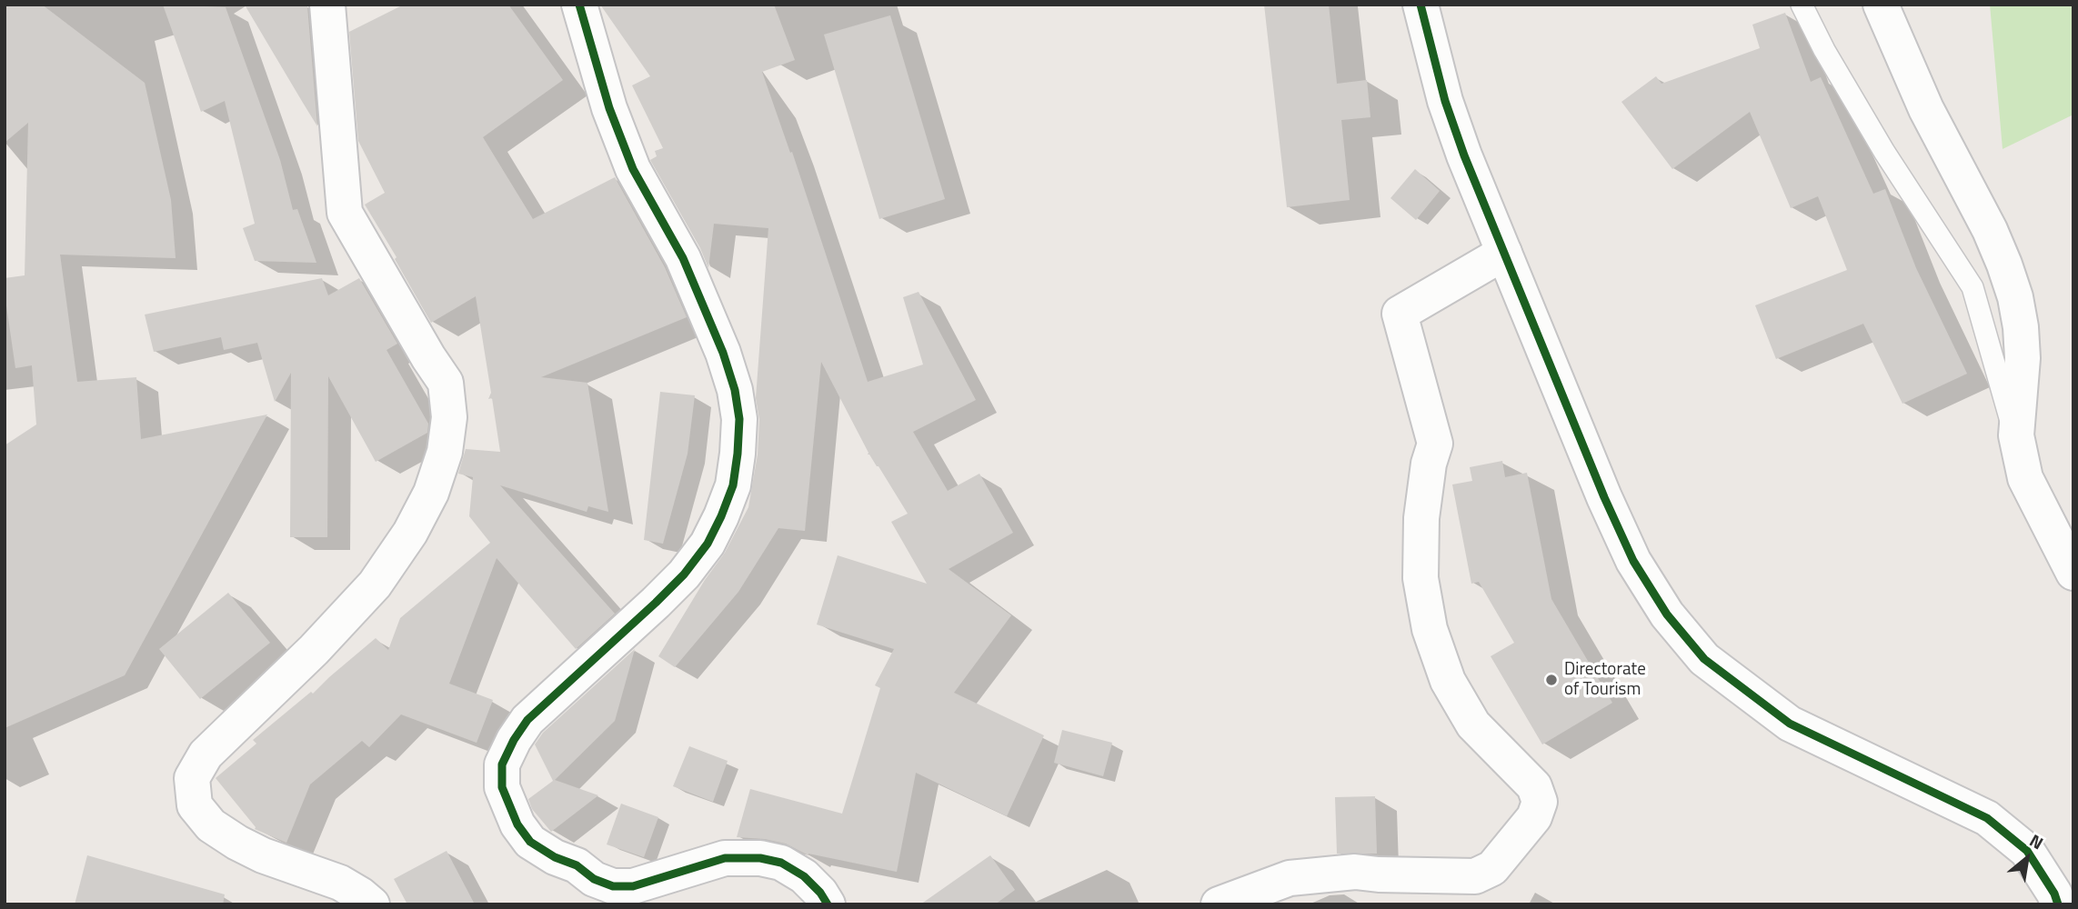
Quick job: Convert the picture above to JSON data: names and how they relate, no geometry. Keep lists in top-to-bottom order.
{
  "places": ["Directorate of Tourism"],
  "north": "top right"
}
